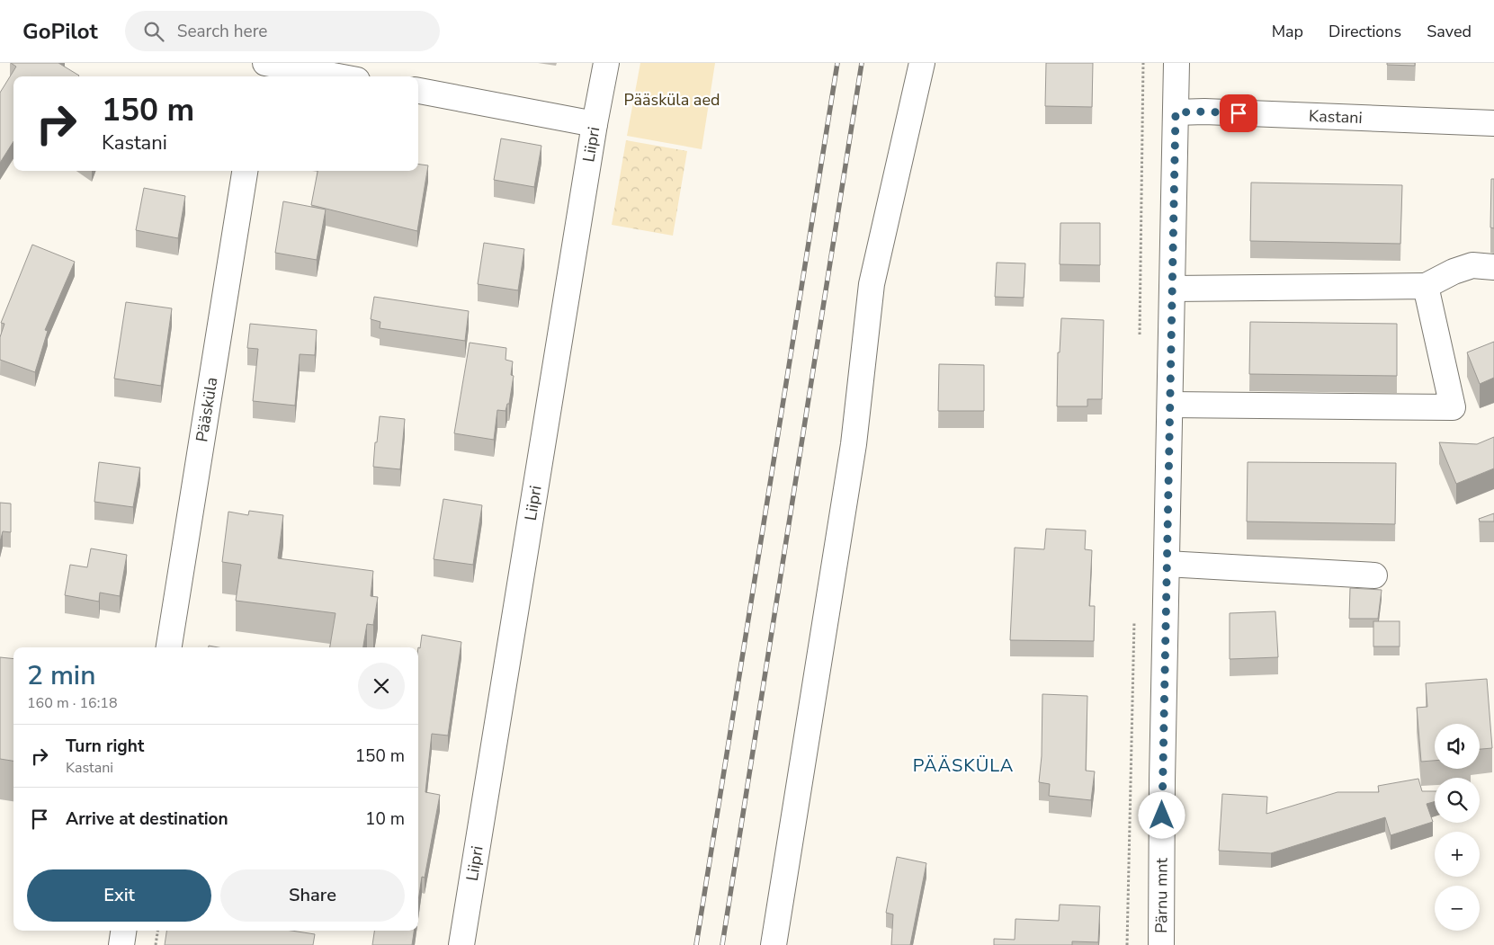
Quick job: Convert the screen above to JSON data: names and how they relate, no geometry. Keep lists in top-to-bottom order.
{
  "streets": {
    "street": [
      "Kastani",
      "Liipri",
      "Pääsküla",
      "Pärnu mnt"
    ]
  },
  "crossings": [
    ["Kastani", "Pärnu mnt"]
  ],
  "districts": ["PÄÄSKÜLA"],
  "parks": ["Pääsküla aed"],
  "page": {
    "header": "GoPilot",
    "search": "Search here",
    "nav": ["Map", "Directions", "Saved"],
    "turn": ["150 m", "Kastani"],
    "heading": ["2 min", "160 m · 16:18"],
    "map_buttons": ["+", "−"],
    "list": [
      {
        "name": "Turn right",
        "note": "Kastani",
        "value": "150 m"
      },
      {
        "name": "Arrive at destination",
        "value": "10 m"
      }
    ],
    "buttons": ["Exit", "Share"]
  }
}
